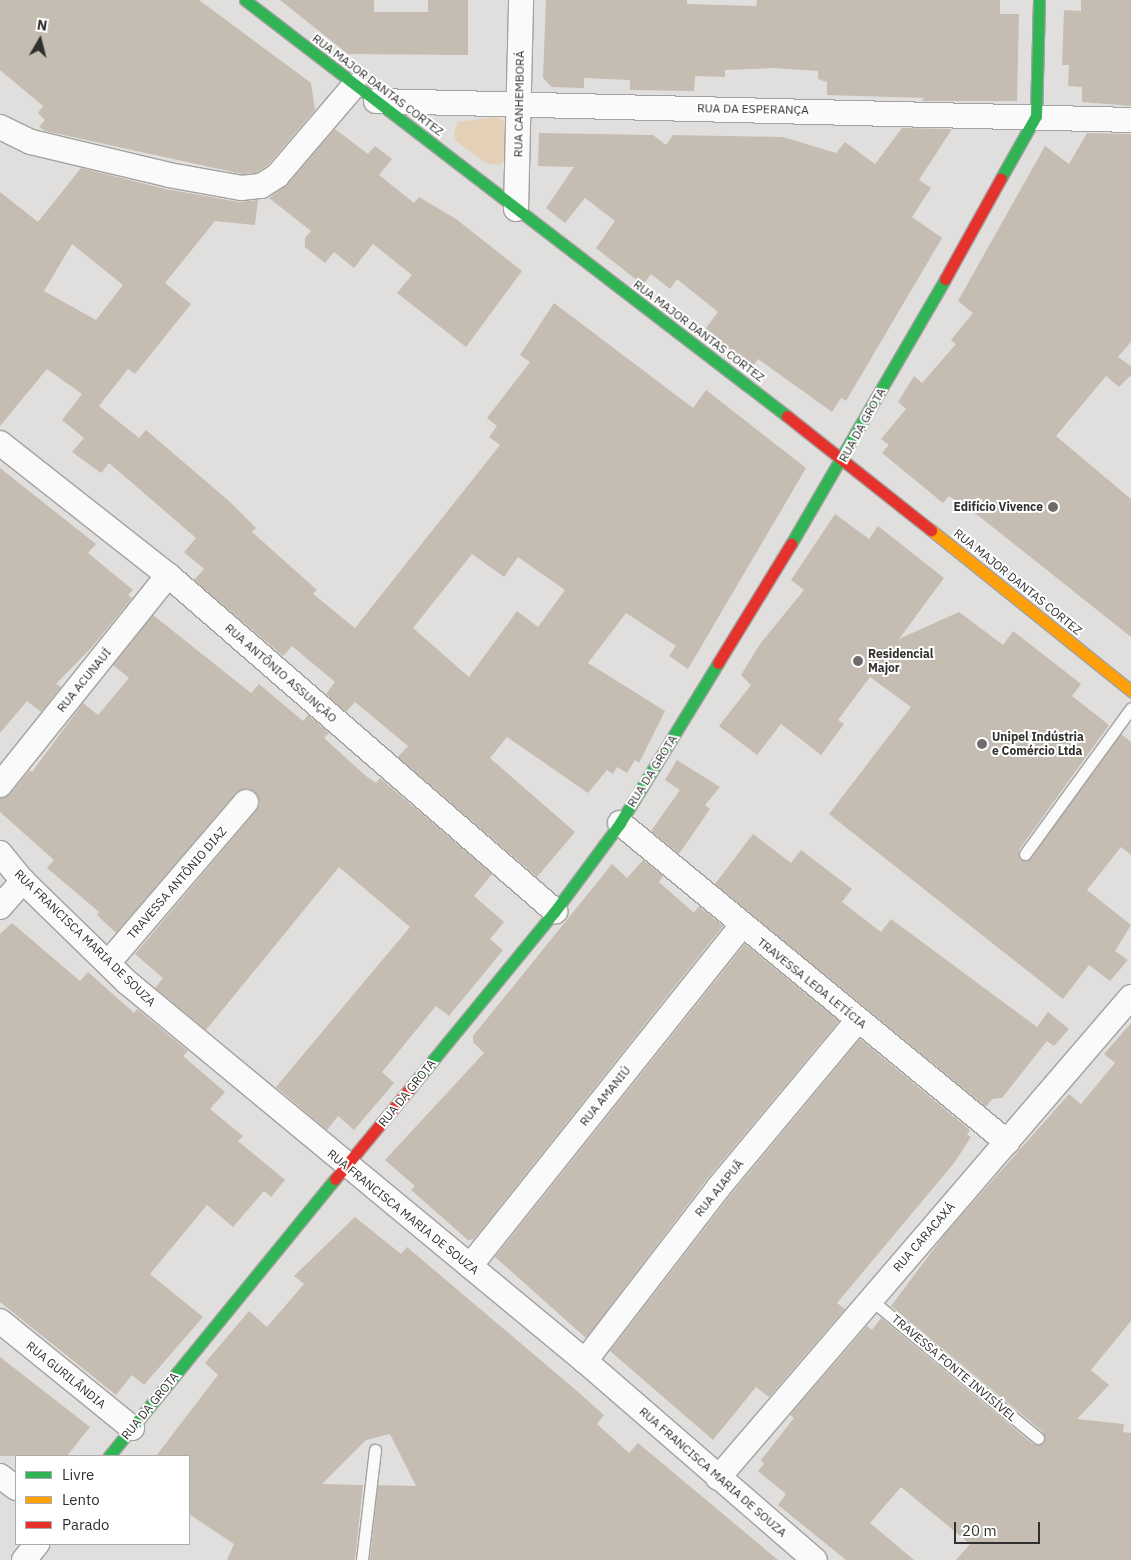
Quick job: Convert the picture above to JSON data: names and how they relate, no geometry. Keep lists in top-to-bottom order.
{
  "streets": {
    "street": [
      "RUA MAJOR DANTAS CORTEZ",
      "RUA CANHEMBORÁ",
      "RUA DA ESPERANÇA",
      "RUA DA GROTA",
      "RUA ANTÔNIO ASSUNÇÃO",
      "RUA ACUNAUÍ",
      "TRAVESSA ANTÔNIO DIAZ",
      "RUA FRANCISCA MARIA DE SOUZA",
      "TRAVESSA LEDA LETÍCIA",
      "RUA AMANIÚ",
      "RUA AIAPUÃ",
      "RUA CARACAXÁ",
      "RUA GURILÂNDIA"
    ],
    "lane": ["TRAVESSA FONTE INVISÍVEL"]
  },
  "crossings": [
    ["RUA MAJOR DANTAS CORTEZ", "RUA CANHEMBORÁ"],
    ["RUA MAJOR DANTAS CORTEZ", "RUA DA ESPERANÇA"],
    ["RUA MAJOR DANTAS CORTEZ", "RUA DA GROTA"],
    ["RUA CANHEMBORÁ", "RUA DA ESPERANÇA"],
    ["RUA DA ESPERANÇA", "RUA DA GROTA"],
    ["RUA DA GROTA", "RUA ANTÔNIO ASSUNÇÃO"],
    ["RUA DA GROTA", "RUA FRANCISCA MARIA DE SOUZA"],
    ["RUA DA GROTA", "TRAVESSA LEDA LETÍCIA"],
    ["RUA DA GROTA", "RUA GURILÂNDIA"],
    ["RUA ANTÔNIO ASSUNÇÃO", "RUA ACUNAUÍ"],
    ["TRAVESSA ANTÔNIO DIAZ", "RUA FRANCISCA MARIA DE SOUZA"],
    ["RUA FRANCISCA MARIA DE SOUZA", "RUA AMANIÚ"],
    ["RUA FRANCISCA MARIA DE SOUZA", "RUA AIAPUÃ"],
    ["RUA FRANCISCA MARIA DE SOUZA", "RUA CARACAXÁ"],
    ["TRAVESSA LEDA LETÍCIA", "RUA AMANIÚ"],
    ["TRAVESSA LEDA LETÍCIA", "RUA AIAPUÃ"],
    ["TRAVESSA LEDA LETÍCIA", "RUA CARACAXÁ"],
    ["RUA CARACAXÁ", "TRAVESSA FONTE INVISÍVEL"]
  ],
  "places": ["Edifício Vivence", "Residencial Major", "Unipel Indústria e Comércio Ltda"],
  "legend": ["Livre", "Lento", "Parado"],
  "scale_bar": "20 m",
  "north": "top"
}
